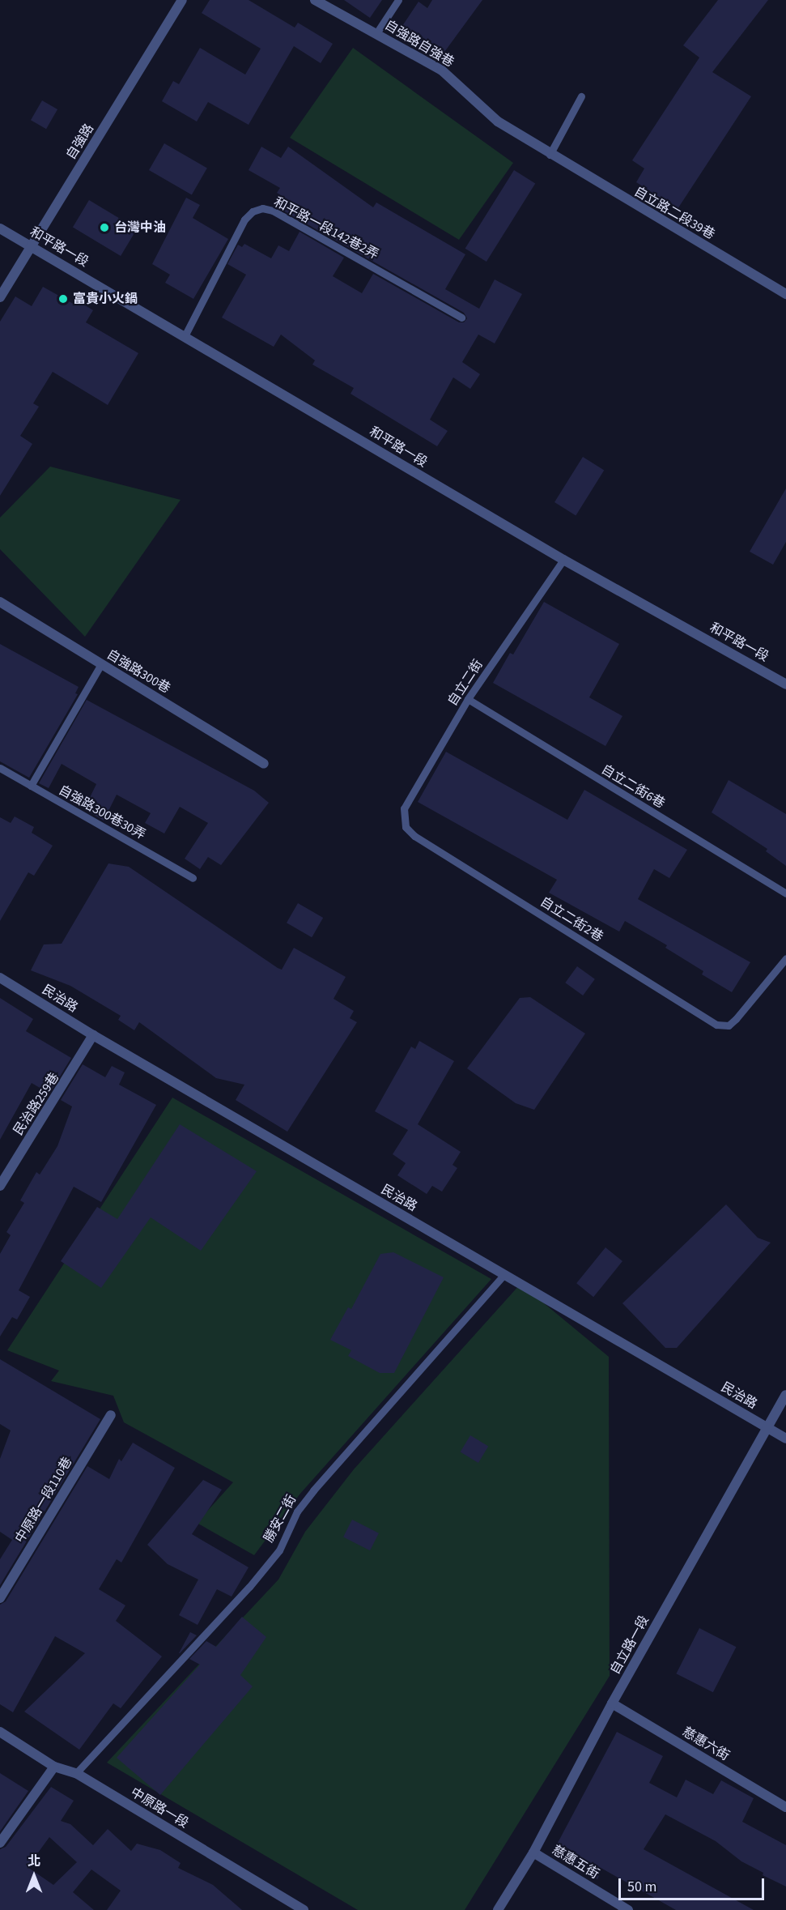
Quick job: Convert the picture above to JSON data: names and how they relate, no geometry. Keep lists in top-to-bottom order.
{
  "streets": {
    "street": [
      "自強路自強巷",
      "自強路",
      "自立路二段39巷",
      "和平路一段",
      "自強路300巷",
      "民治路",
      "民治路259巷",
      "中原路一段110巷",
      "自立路一段",
      "慈惠六街",
      "中原路一段",
      "慈惠五街"
    ],
    "lane": [
      "和平路一段142巷2弄",
      "自立二街",
      "自立二街6巷",
      "自強路300巷30弄",
      "自立二街2巷",
      "勝安二街"
    ]
  },
  "crossings": [
    ["自強路自強巷", "自立路二段39巷"],
    ["自強路", "和平路一段"],
    ["和平路一段142巷2弄", "和平路一段"],
    ["和平路一段", "自立二街"],
    ["自立二街", "自立二街6巷"],
    ["自立二街", "自立二街2巷"],
    ["民治路", "民治路259巷"],
    ["民治路", "勝安二街"],
    ["民治路", "自立路一段"],
    ["勝安二街", "中原路一段"],
    ["自立路一段", "慈惠六街"],
    ["自立路一段", "慈惠五街"]
  ],
  "places": ["台灣中油", "富貴小火鍋"],
  "scale_bar": "50 m",
  "north": "top"
}
